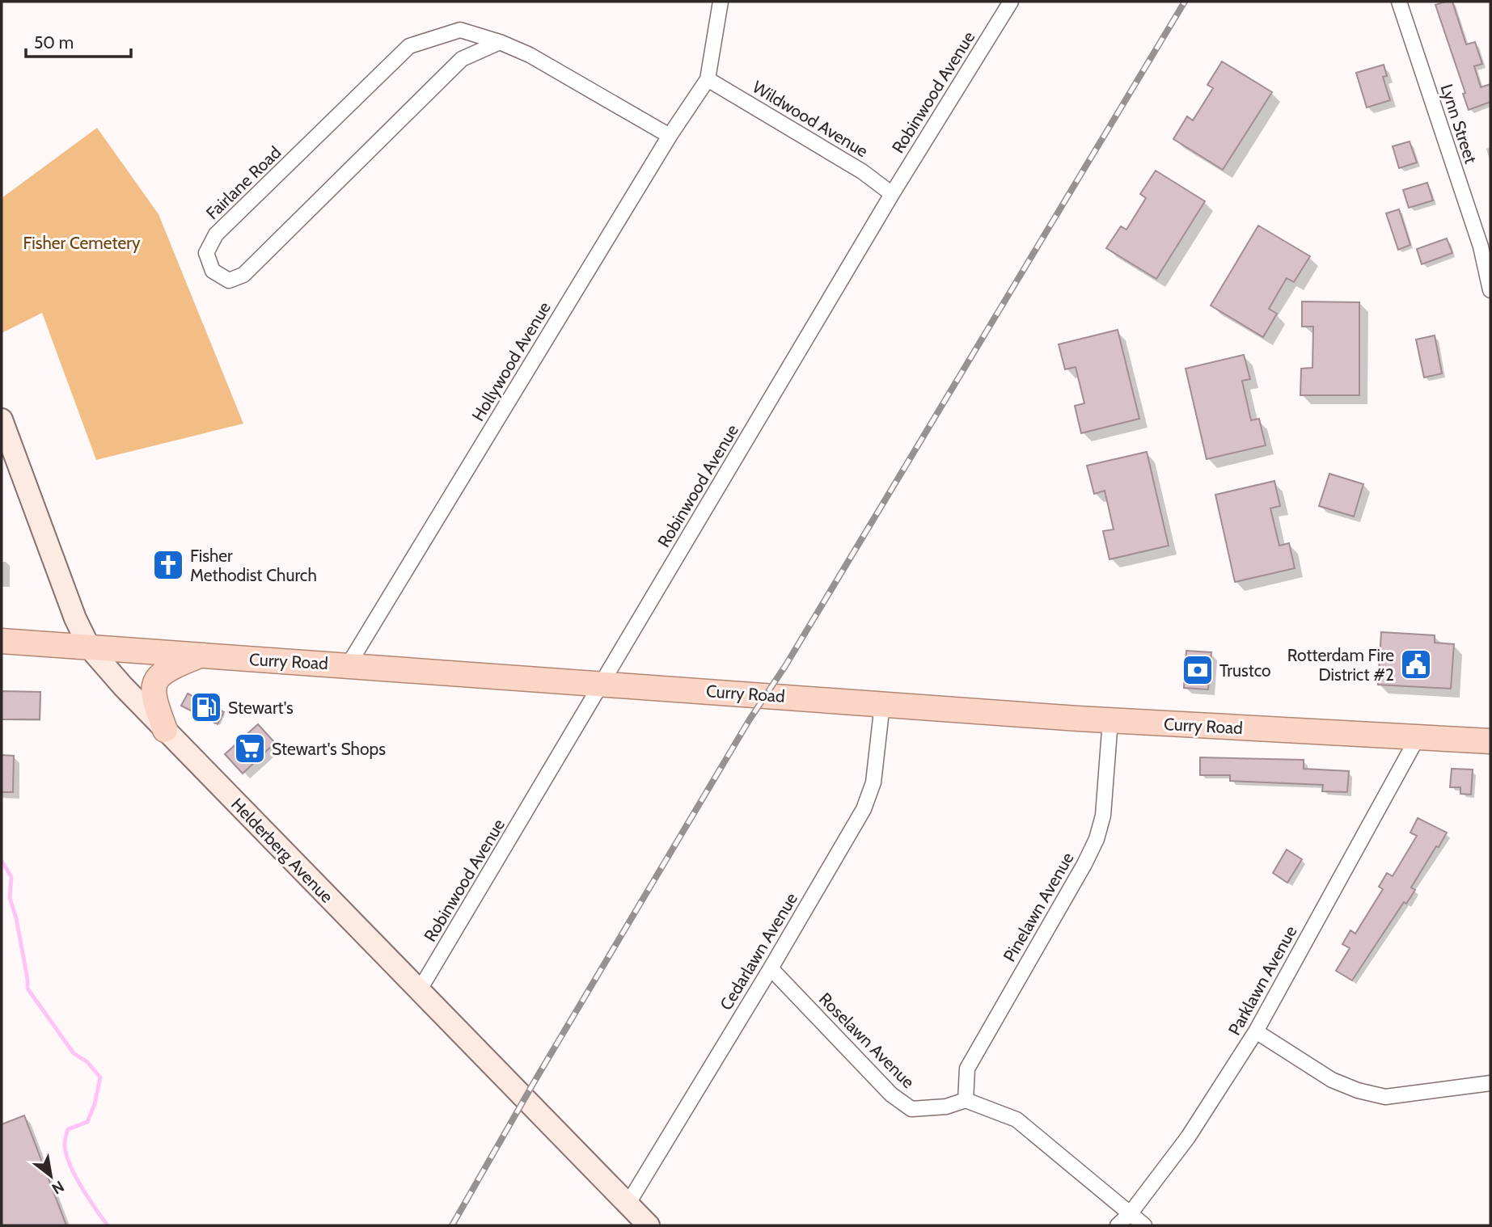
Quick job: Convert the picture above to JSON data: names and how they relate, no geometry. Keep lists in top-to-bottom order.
{
  "streets": {
    "main road": ["Curry Road"],
    "street": [
      "Robinwood Avenue",
      "Wildwood Avenue",
      "Lynn Street",
      "Fairlane Road",
      "Hollywood Avenue",
      "Helderberg Avenue",
      "Pinelawn Avenue",
      "Cedarlawn Avenue",
      "Parklawn Avenue",
      "Roselawn Avenue"
    ]
  },
  "crossings": [
    ["Robinwood Avenue", "Wildwood Avenue"],
    ["Robinwood Avenue", "Curry Road"],
    ["Robinwood Avenue", "Helderberg Avenue"],
    ["Wildwood Avenue", "Hollywood Avenue"],
    ["Fairlane Road", "Hollywood Avenue"],
    ["Hollywood Avenue", "Curry Road"],
    ["Curry Road", "Helderberg Avenue"],
    ["Curry Road", "Pinelawn Avenue"],
    ["Curry Road", "Cedarlawn Avenue"],
    ["Curry Road", "Parklawn Avenue"],
    ["Helderberg Avenue", "Cedarlawn Avenue"],
    ["Pinelawn Avenue", "Roselawn Avenue"],
    ["Cedarlawn Avenue", "Roselawn Avenue"]
  ],
  "parks": ["Fisher Cemetery"],
  "places": {
    "church": ["Fisher Methodist Church"],
    "public building": ["Rotterdam Fire District #2"],
    "bank": ["Trustco"],
    "fuel station": ["Stewart's"],
    "supermarket": ["Stewart's Shops"]
  },
  "scale_bar": "50 m",
  "north": "bottom right"
}
